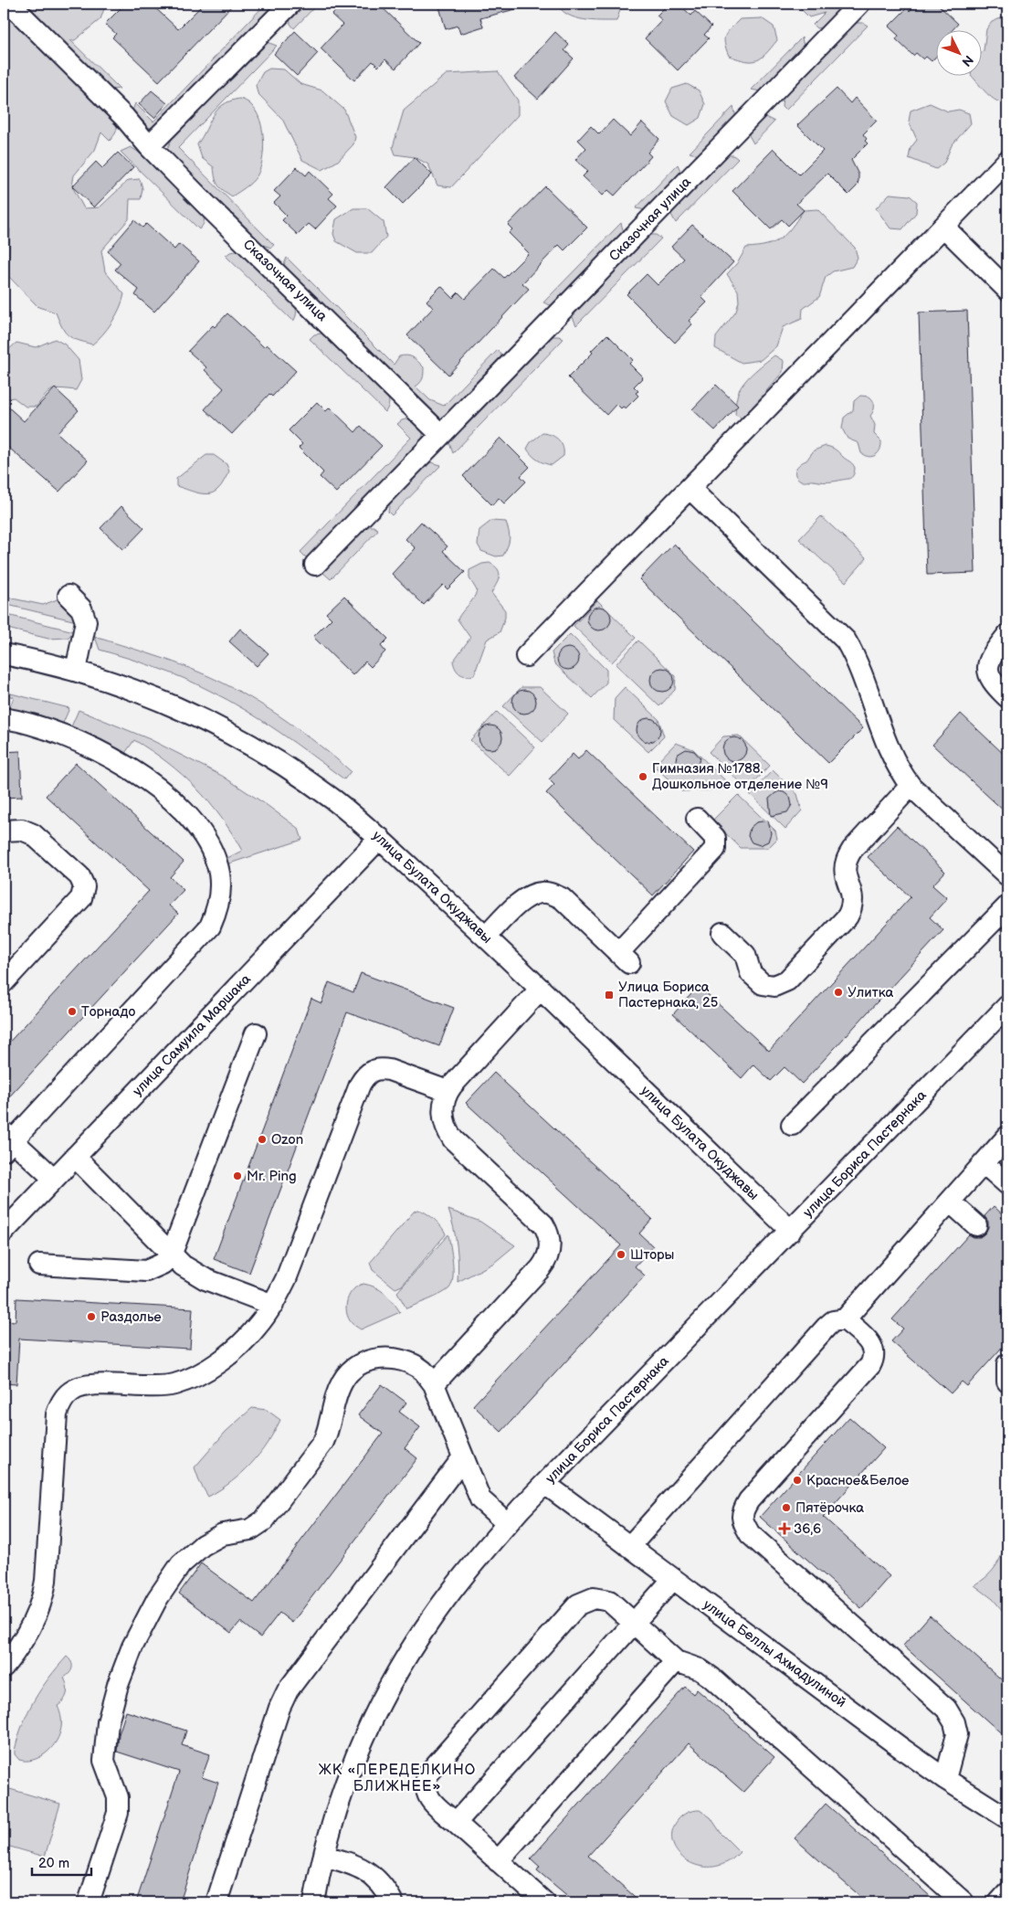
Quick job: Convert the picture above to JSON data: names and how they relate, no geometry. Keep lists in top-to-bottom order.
{
  "streets": {
    "street": [
      "Сказочная улица",
      "улица Булата Окуджавы",
      "улица Самуила Маршака",
      "улица Бориса Пастернака",
      "улица Беллы Ахмадулиной"
    ]
  },
  "crossings": [
    ["улица Булата Окуджавы", "улица Самуила Маршака"],
    ["улица Булата Окуджавы", "улица Бориса Пастернака"],
    ["улица Бориса Пастернака", "улица Беллы Ахмадулиной"]
  ],
  "districts": ["ЖК «ПЕРЕДЕЛКИНО БЛИЖНЕЕ»"],
  "places": {
    "other": [
      "Гимназия №1788. Дошкольное отделение №9",
      "Улитка",
      "Торнадо",
      "Ozon",
      "Mr. Ping",
      "Шторы",
      "Раздолье",
      "Красное&Белое",
      "Пятёрочка"
    ],
    "transit": ["Улица Бориса Пастернака, 25"],
    "health": ["36,6"]
  },
  "scale_bar": "20 m",
  "north": "bottom right"
}
